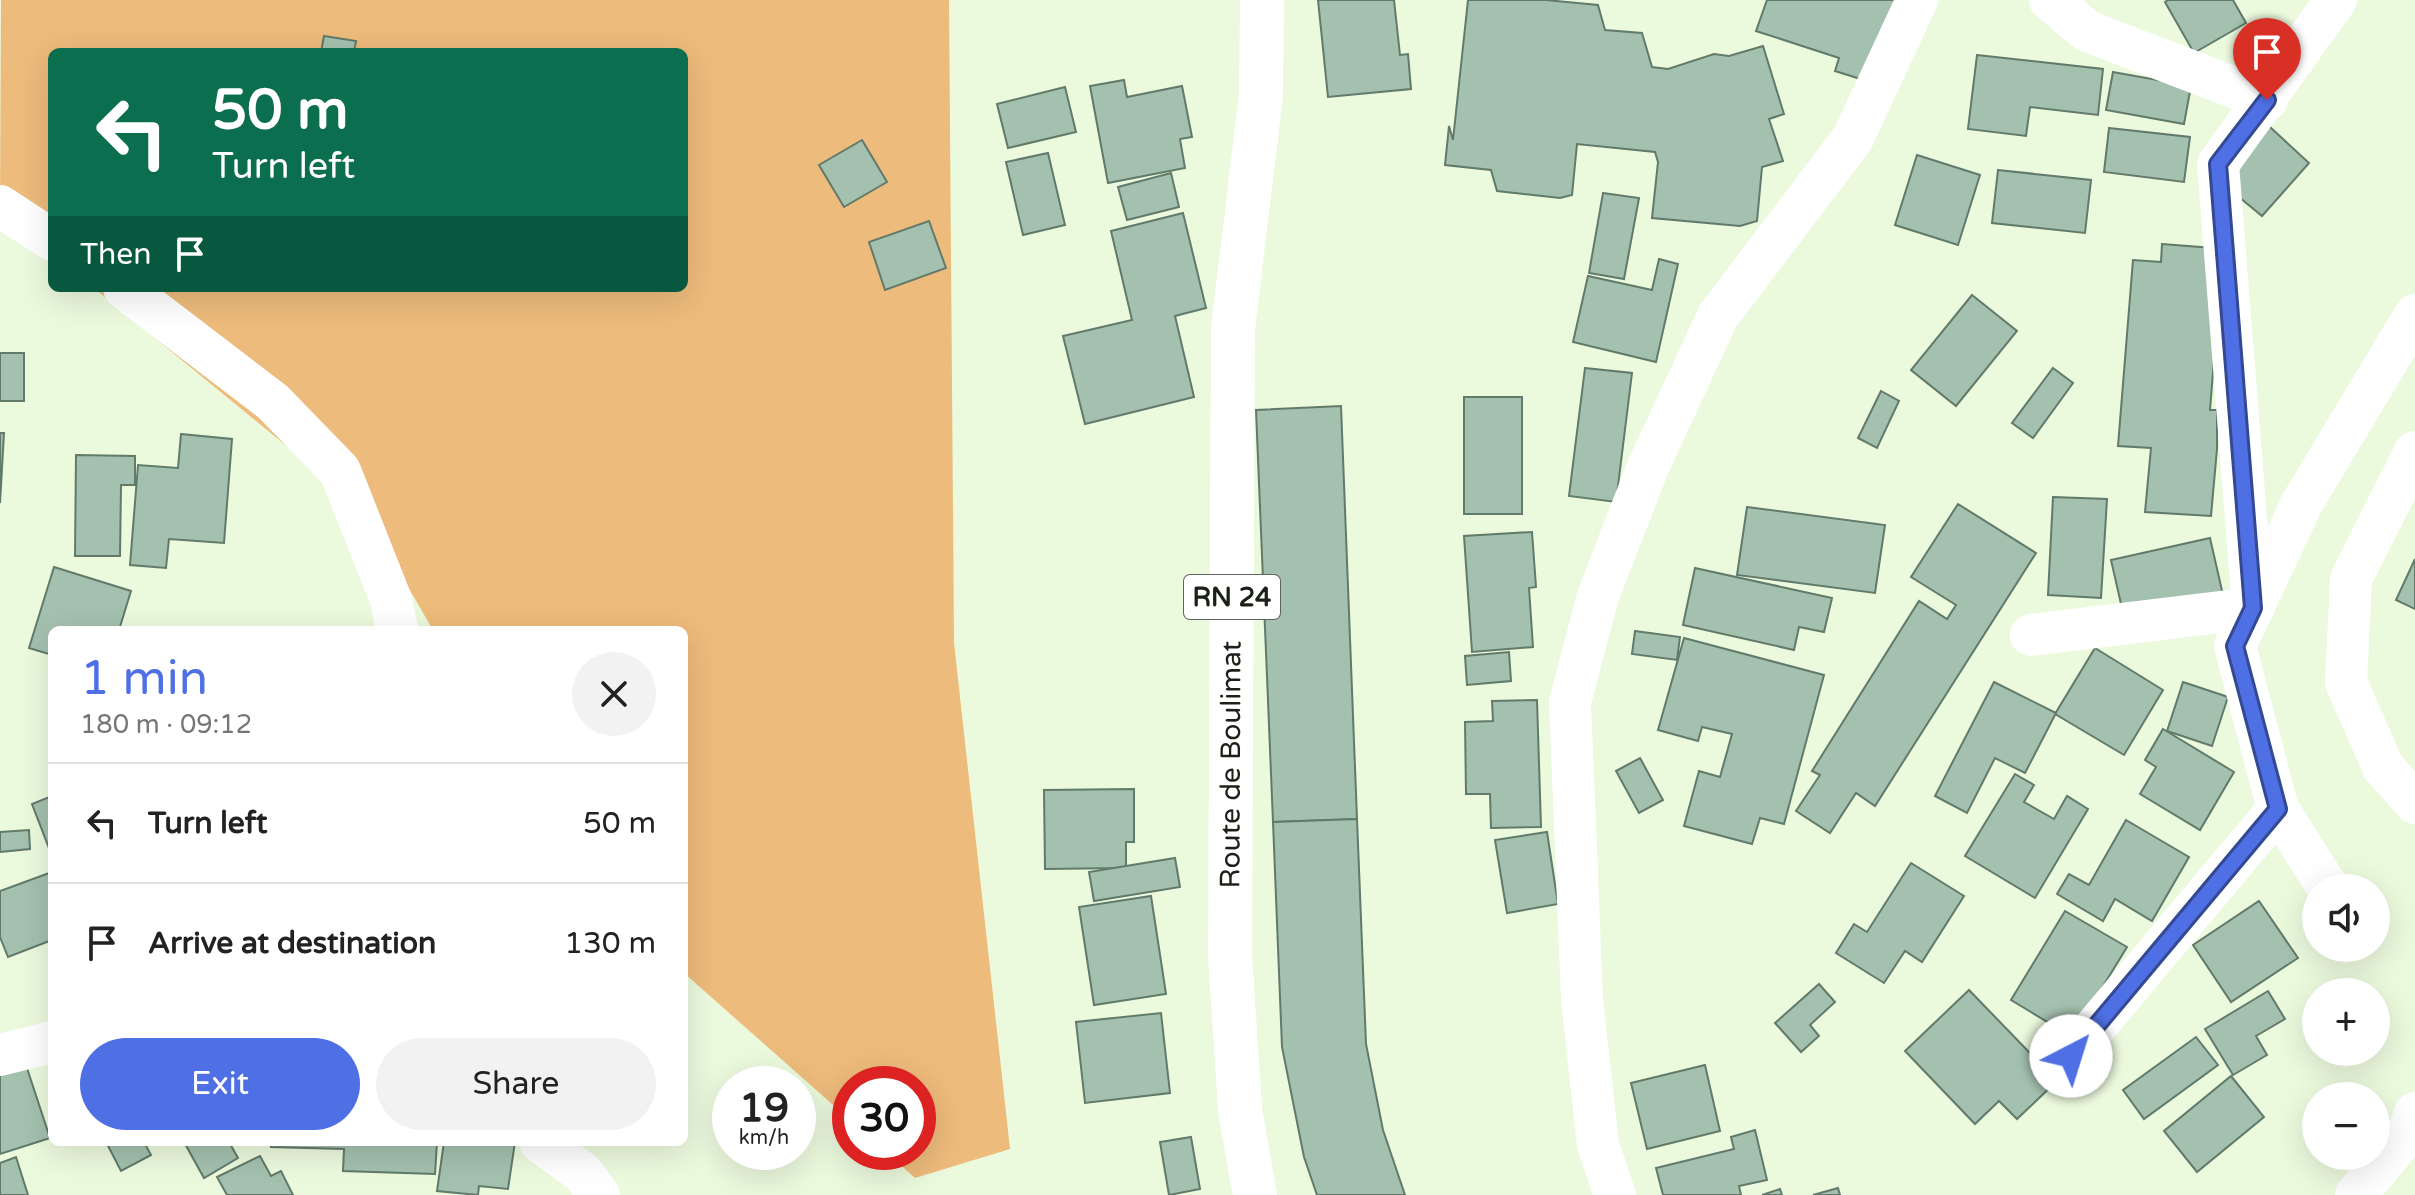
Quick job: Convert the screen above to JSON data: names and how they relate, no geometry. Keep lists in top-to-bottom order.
{
  "streets": {
    "main road": ["RN 24", "Route de Boulimat"]
  },
  "page": {
    "turn": ["50 m", "Turn left"],
    "then": "Then",
    "heading": ["1 min", "180 m · 09:12"],
    "list": [
      {
        "name": "Turn left",
        "value": "50 m"
      },
      {
        "name": "Arrive at destination",
        "value": "130 m"
      }
    ],
    "map_buttons": ["+", "−"],
    "buttons": ["Exit", "Share"],
    "speed": "19 km/h",
    "limit": "30"
  }
}
